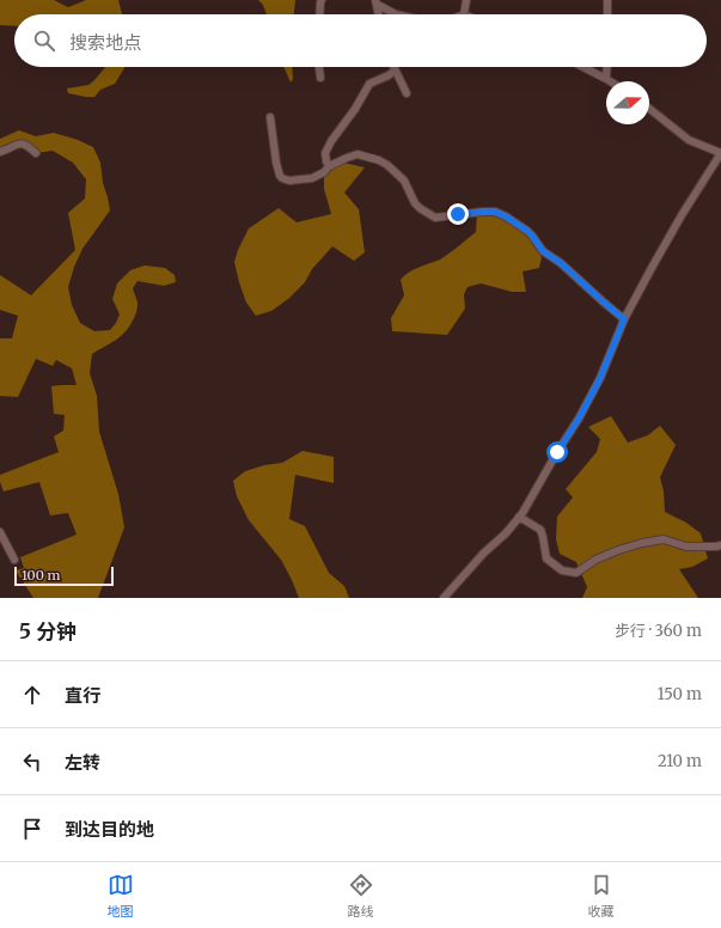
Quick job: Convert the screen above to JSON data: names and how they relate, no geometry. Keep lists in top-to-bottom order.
{
  "scale_bar": "100 m",
  "north": "right",
  "page": {
    "search": "搜索地点",
    "scale": "100 m",
    "heading": ["5 分钟", "步行 · 360 m"],
    "list": [
      ["直行", "150 m"],
      ["左转", "210 m"],
      "到达目的地"
    ],
    "nav": ["地图", "路线", "收藏"]
  }
}
